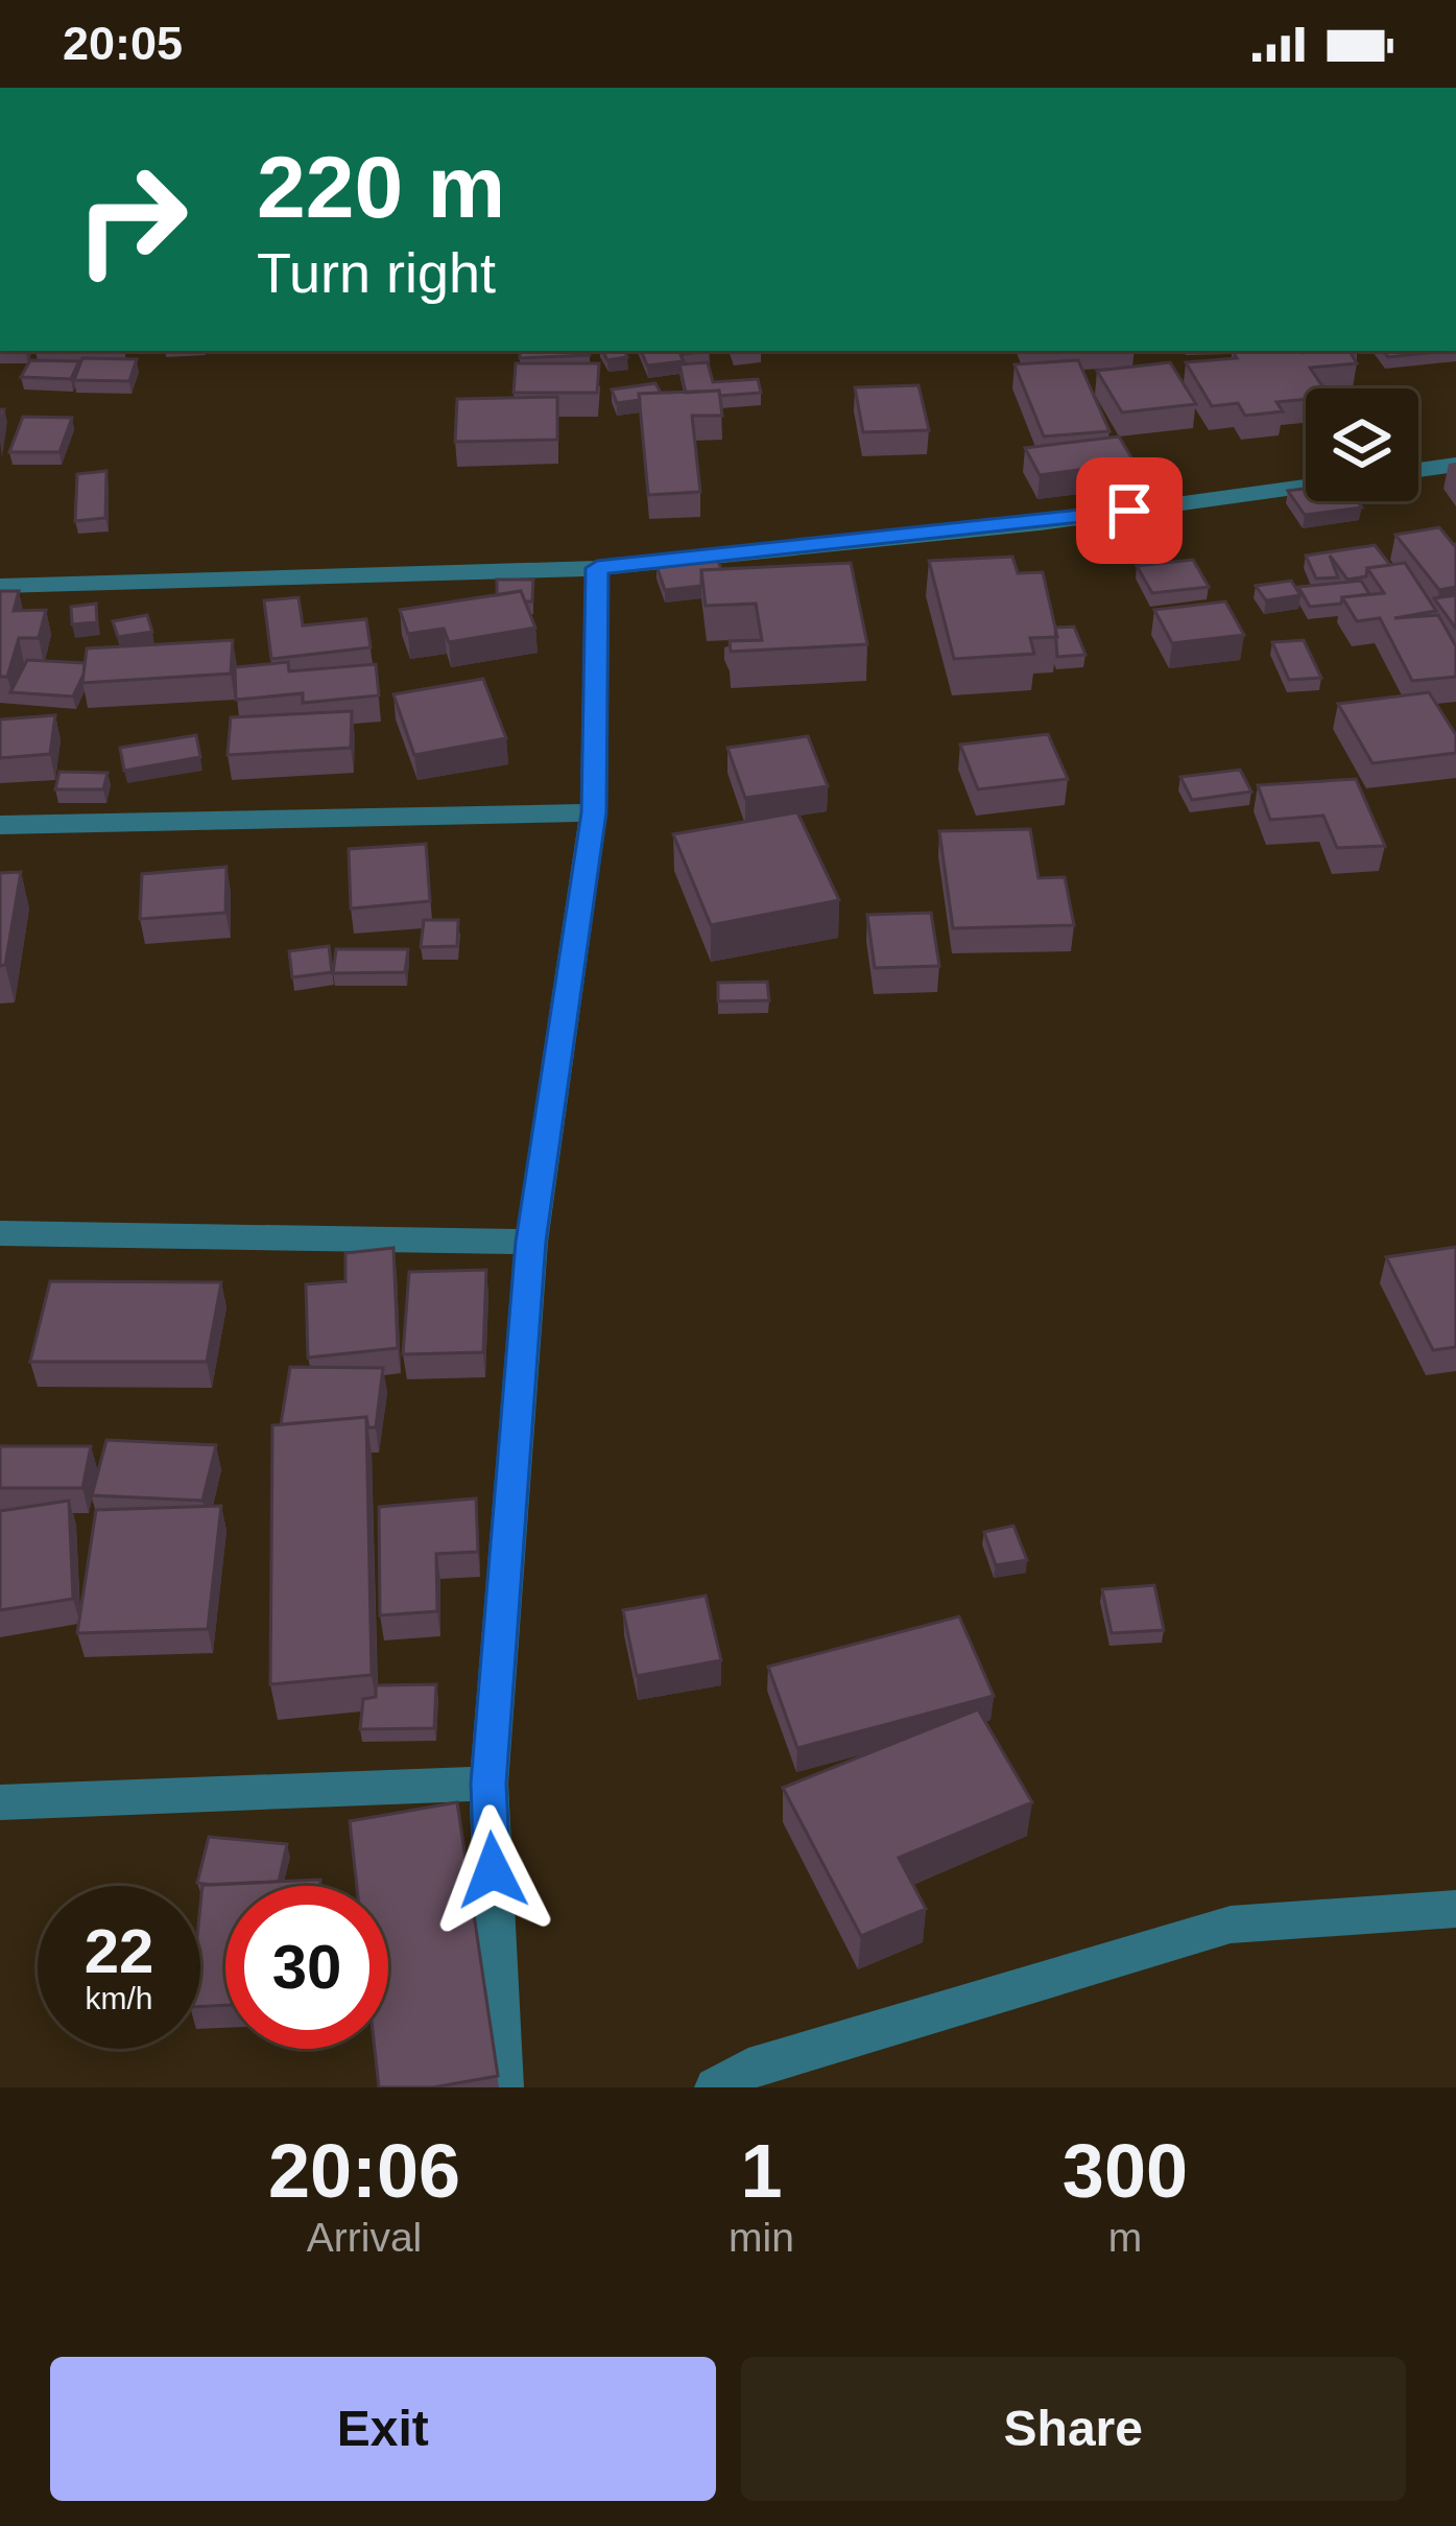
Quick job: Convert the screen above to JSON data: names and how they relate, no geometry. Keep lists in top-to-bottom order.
{
  "page": {
    "status": "20:05",
    "turn": ["220 m", "Turn right"],
    "speed": "22 km/h",
    "limit": "30",
    "eta": [
      "20:06",
      "Arrival",
      "1",
      "min",
      "300",
      "m"
    ],
    "buttons": ["Exit", "Share"]
  }
}
